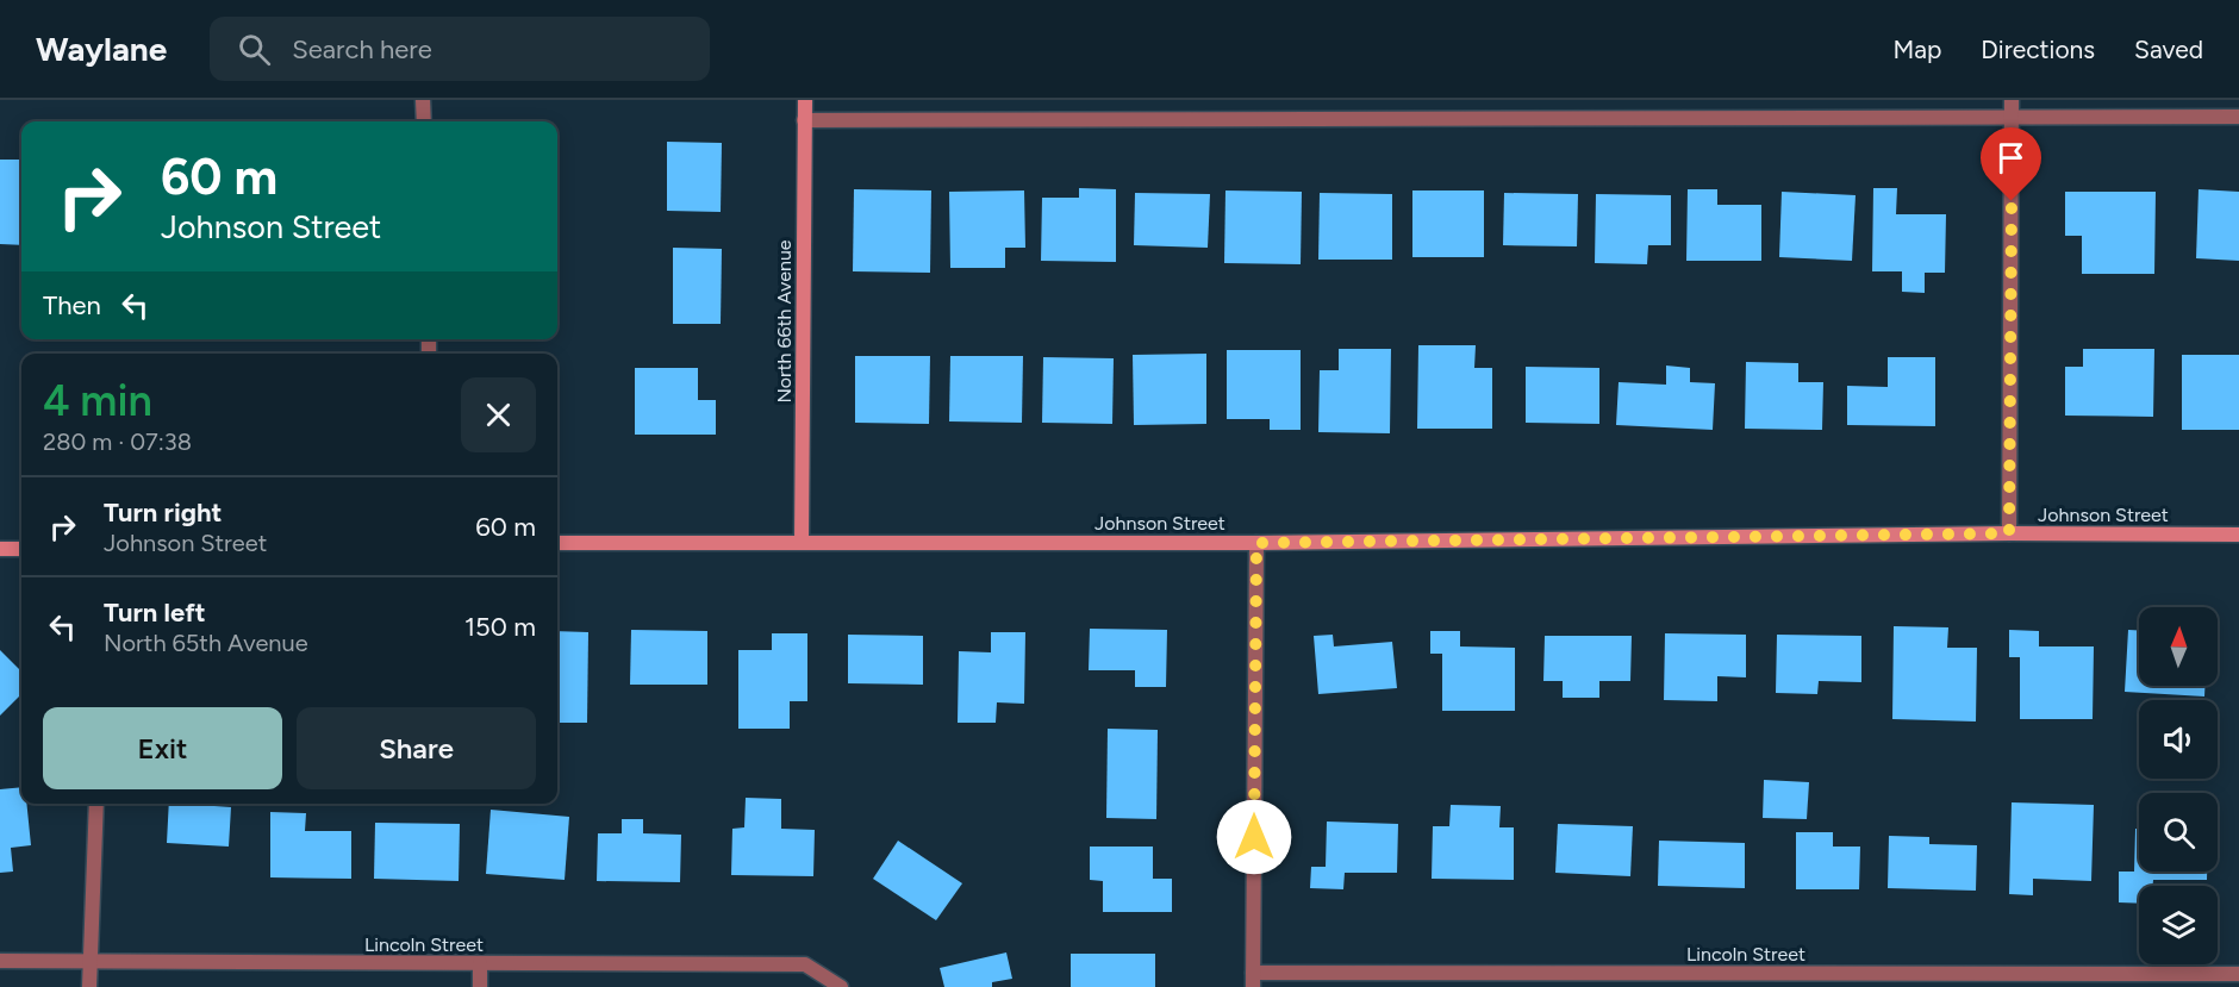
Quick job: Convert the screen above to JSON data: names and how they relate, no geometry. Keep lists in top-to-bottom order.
{
  "streets": {
    "street": ["North 66th Avenue", "Johnson Street", "Lincoln Street"]
  },
  "crossings": [
    ["North 66th Avenue", "Johnson Street"]
  ],
  "north": "top",
  "page": {
    "header": "Waylane",
    "search": "Search here",
    "nav": ["Map", "Directions", "Saved"],
    "turn": ["60 m", "Johnson Street"],
    "then": "Then",
    "heading": ["4 min", "280 m · 07:38"],
    "list": [
      {
        "name": "Turn right",
        "note": "Johnson Street",
        "value": "60 m"
      },
      {
        "name": "Turn left",
        "note": "North 65th Avenue",
        "value": "150 m"
      }
    ],
    "buttons": ["Exit", "Share"]
  }
}
